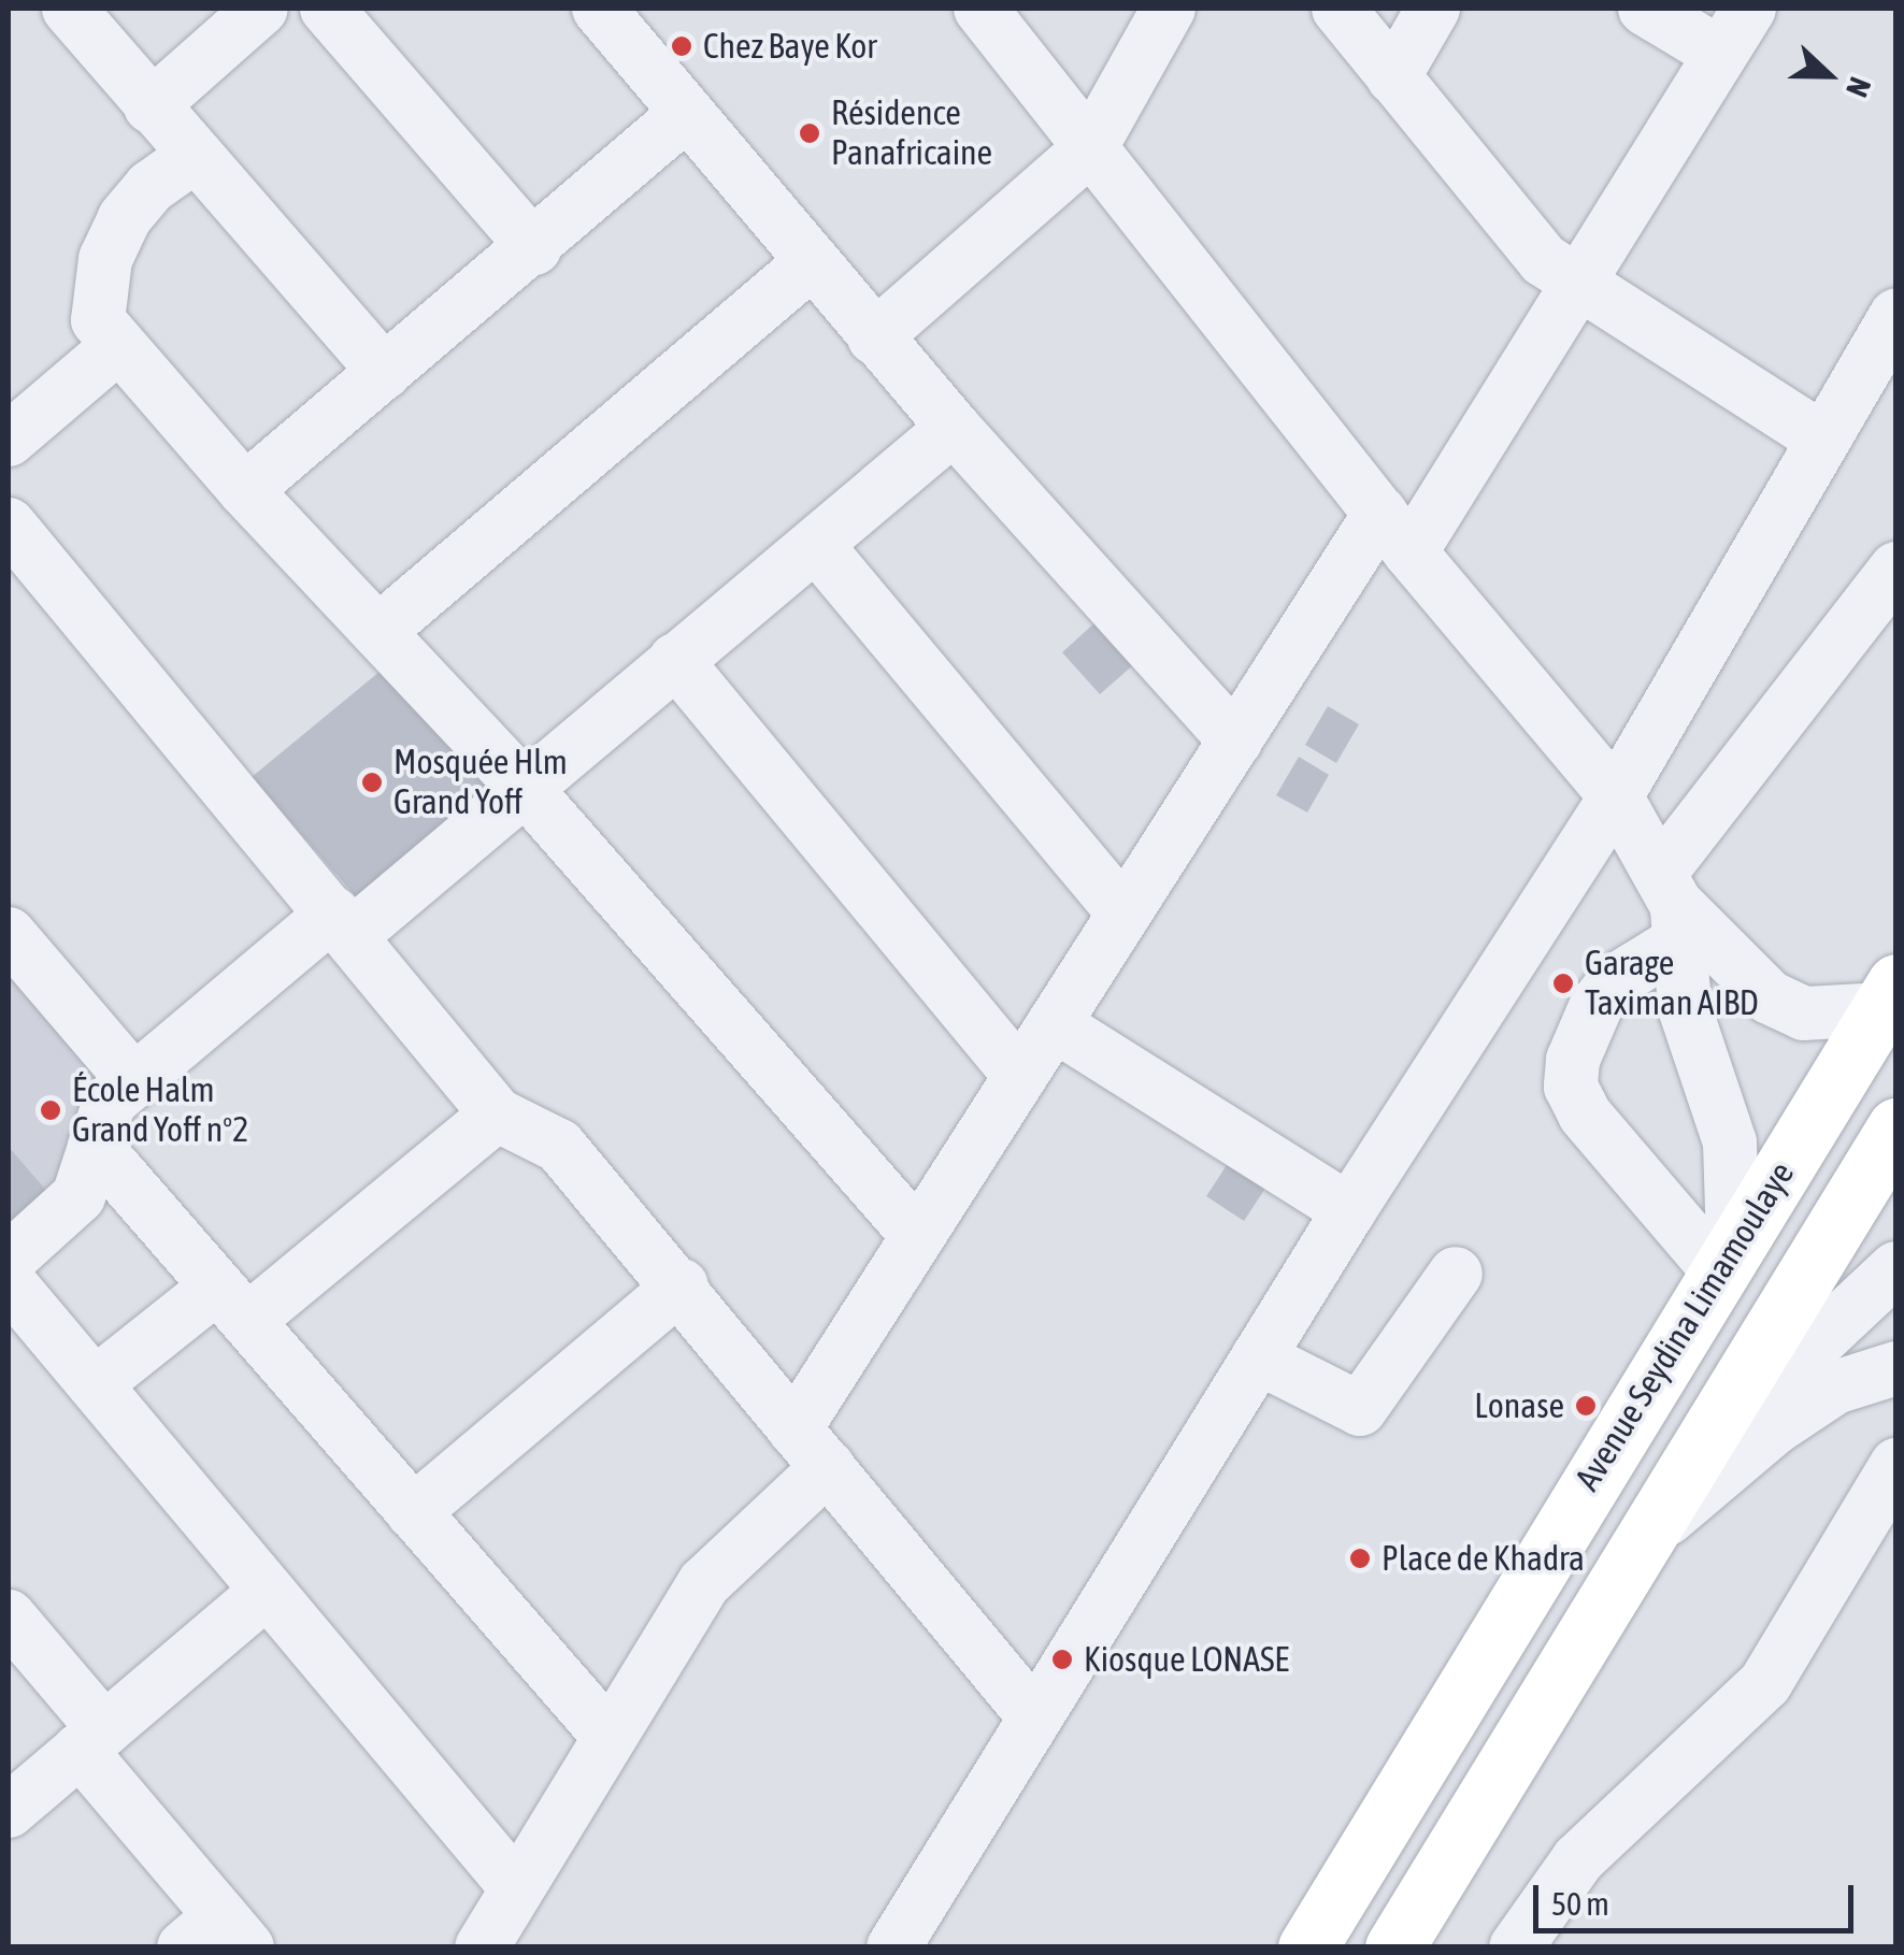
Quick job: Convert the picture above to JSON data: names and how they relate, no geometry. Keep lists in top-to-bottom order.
{
  "streets": {
    "highway": ["Avenue Seydina Limamoulaye"]
  },
  "places": [
    "Chez Baye Kor",
    "Résidence Panafricaine",
    "Mosquée Hlm Grand Yoff",
    "Garage Taximan AIBD",
    "École Halm Grand Yoff n°2",
    "Lonase",
    "Place de Khadra",
    "Kiosque LONASE"
  ],
  "scale_bar": "50 m",
  "north": "right"
}
